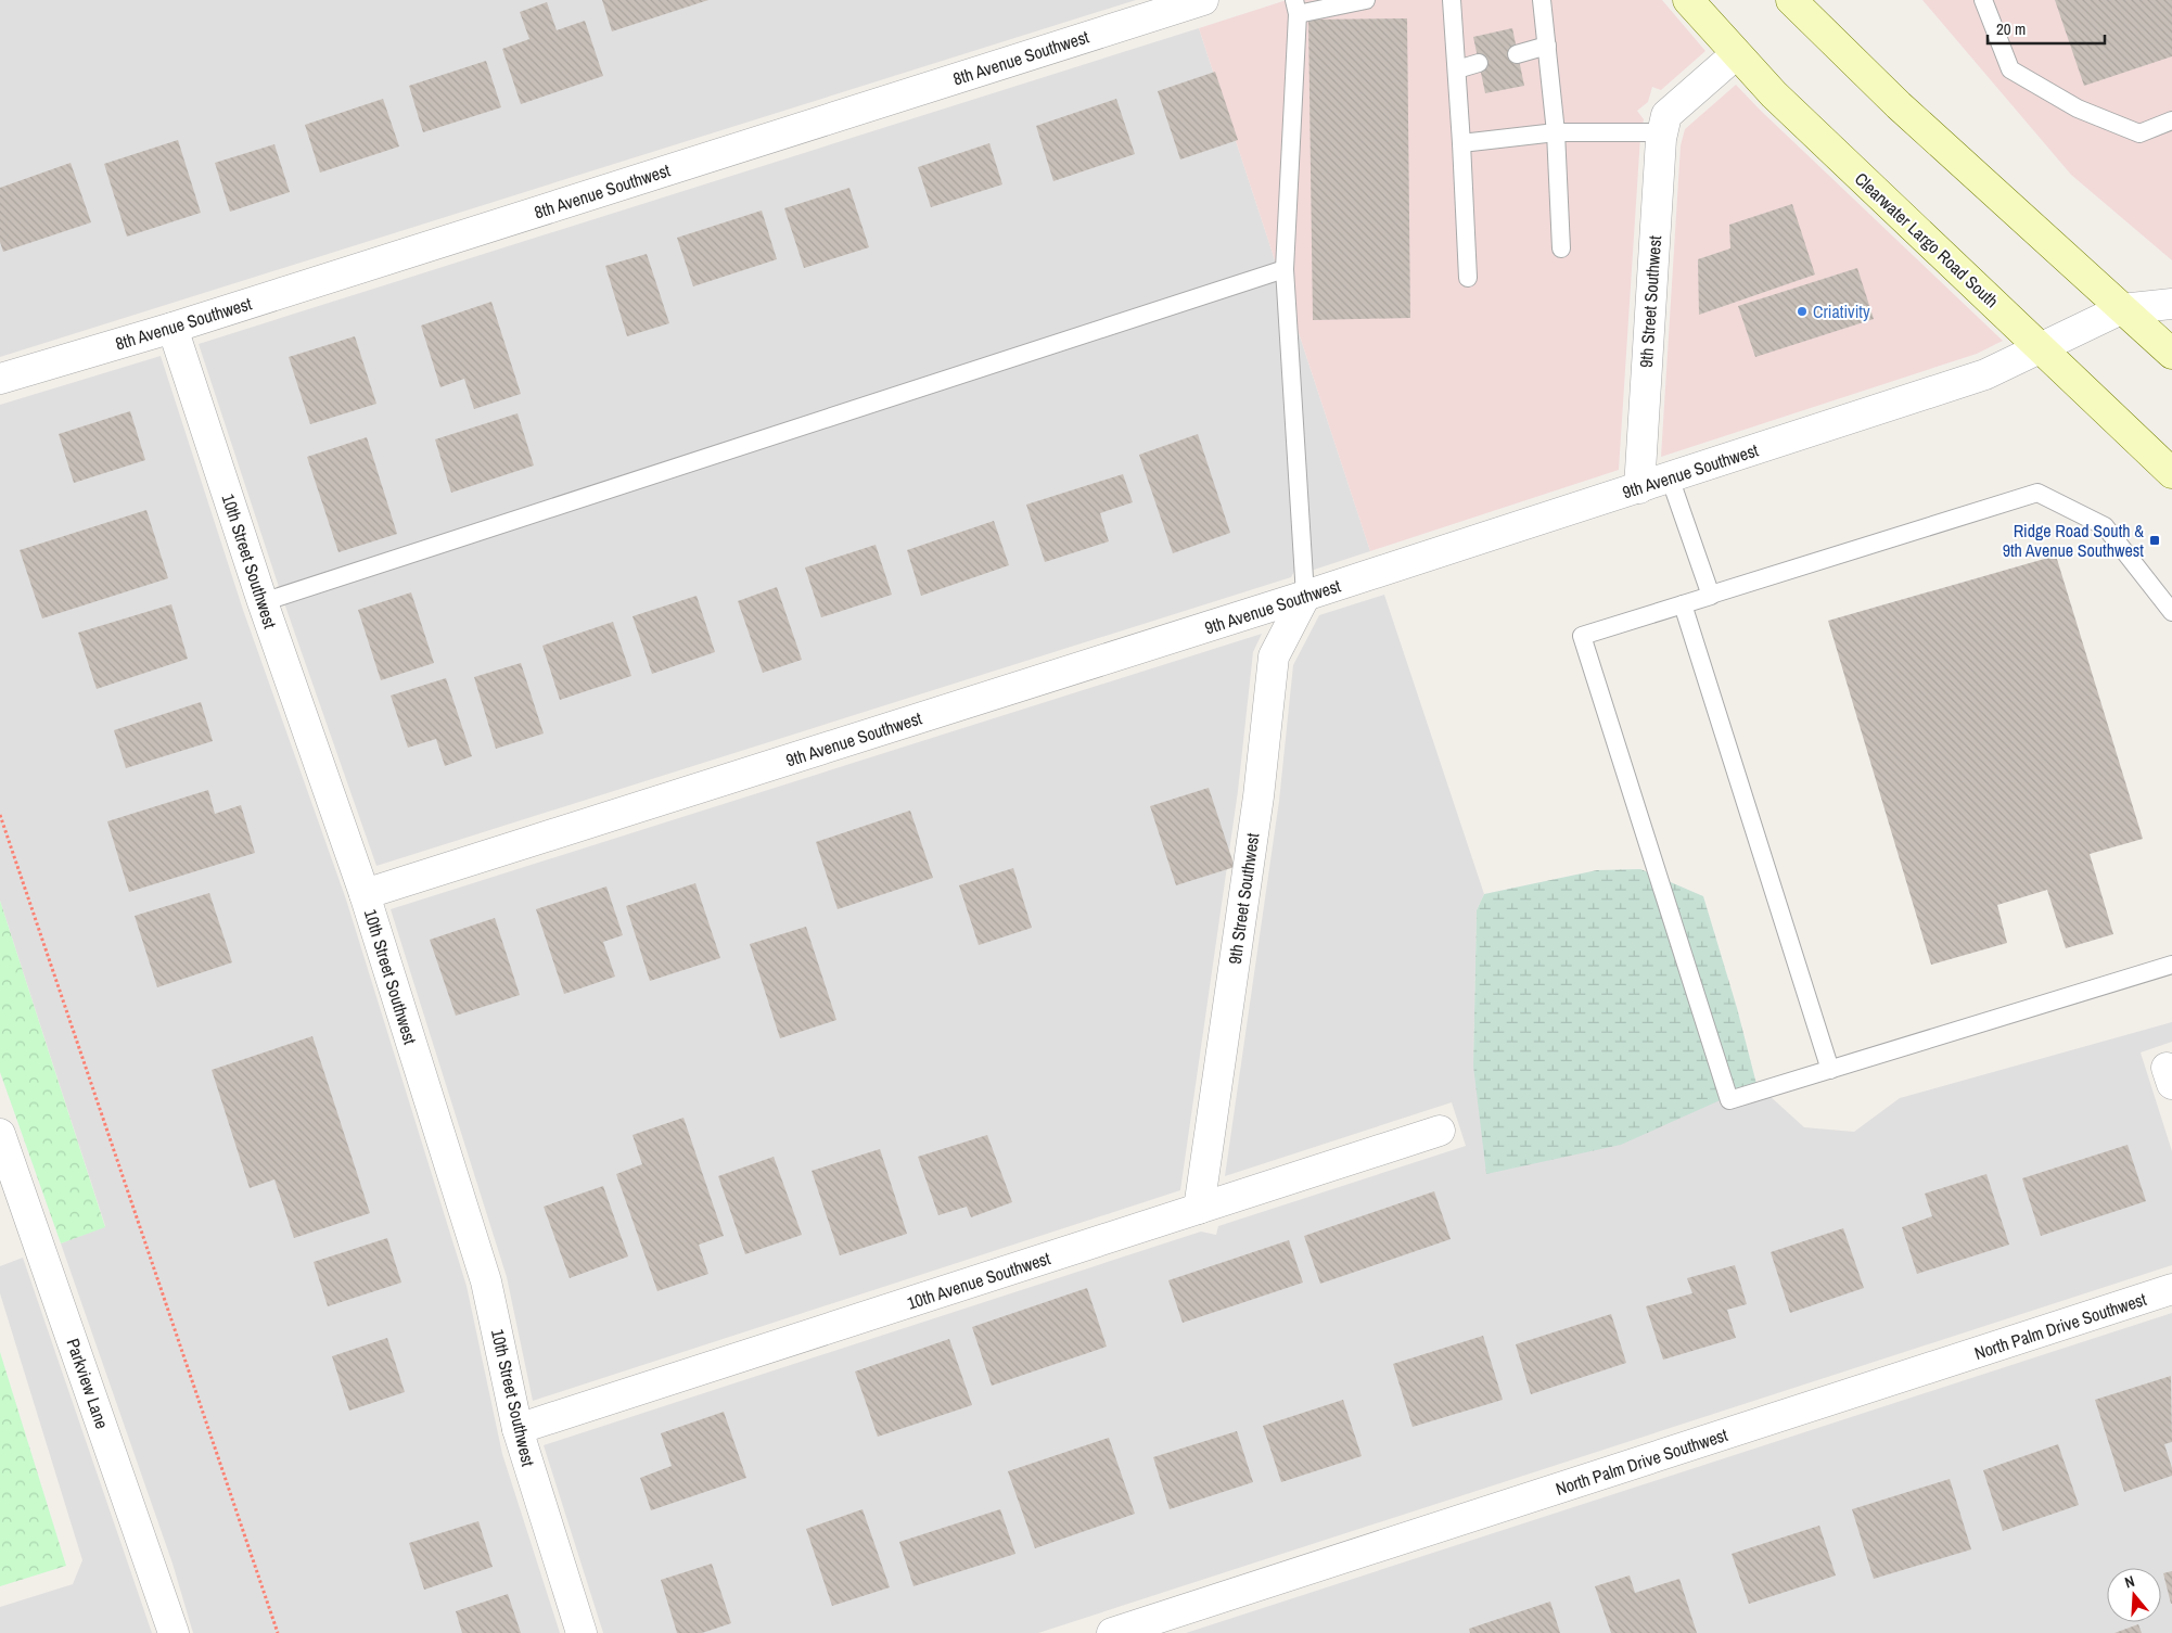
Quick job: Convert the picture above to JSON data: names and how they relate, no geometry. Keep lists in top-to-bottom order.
{
  "streets": {
    "main road": ["Clearwater Largo Road South"],
    "street": [
      "8th Avenue Southwest",
      "9th Street Southwest",
      "9th Avenue Southwest",
      "10th Street Southwest",
      "10th Avenue Southwest",
      "North Palm Drive Southwest",
      "Parkview Lane"
    ]
  },
  "crossings": [
    ["8th Avenue Southwest", "10th Street Southwest"],
    ["Clearwater Largo Road South", "9th Avenue Southwest"],
    ["9th Street Southwest", "9th Avenue Southwest"],
    ["9th Street Southwest", "10th Avenue Southwest"],
    ["9th Avenue Southwest", "10th Street Southwest"],
    ["10th Street Southwest", "10th Avenue Southwest"]
  ],
  "places": {
    "other": ["Criativity"],
    "transit": ["Ridge Road South & 9th Avenue Southwest"]
  },
  "scale_bar": "20 m",
  "north": "top"
}
